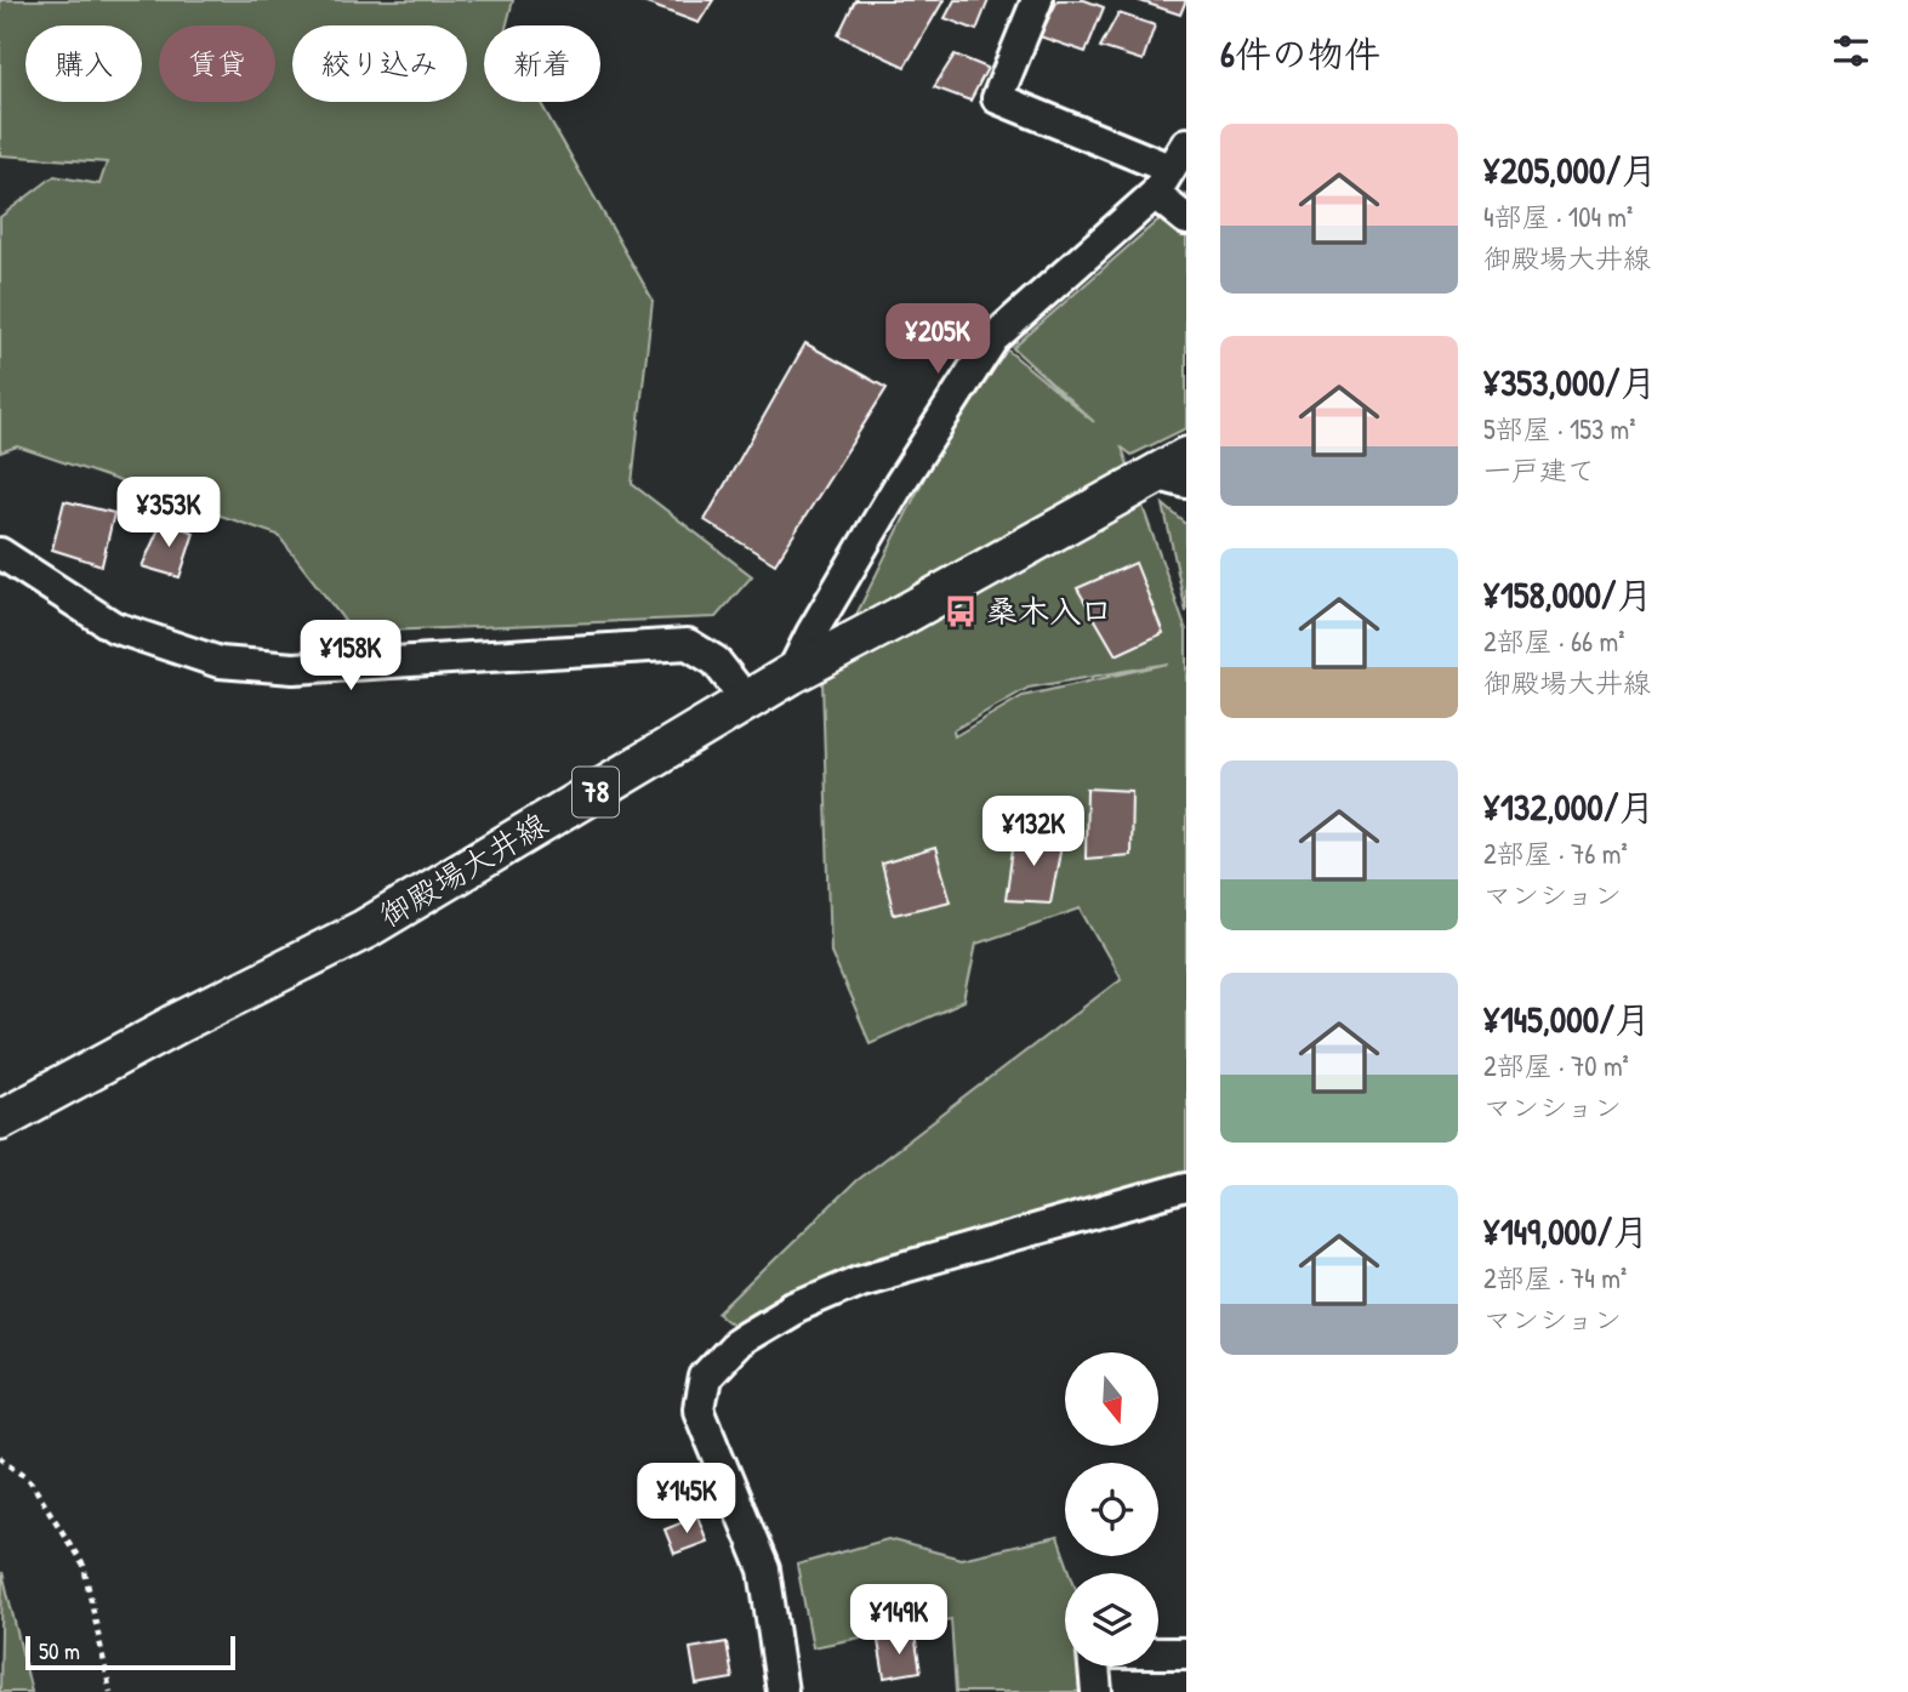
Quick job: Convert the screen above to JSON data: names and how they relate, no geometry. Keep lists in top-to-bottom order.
{
  "streets": {
    "main road": ["78", "御殿場大井線"]
  },
  "places": {
    "bus stop": ["桑木入口"]
  },
  "scale_bar": "50 m",
  "north": "bottom",
  "page": {
    "heading": "6件の物件",
    "chip": [
      "購入",
      "賃貸",
      "絞り込み",
      "新着"
    ],
    "list": [
      {
        "name": "¥205,000/月",
        "note": "4部屋 · 104 m² · 御殿場大井線"
      },
      {
        "name": "¥353,000/月",
        "note": "5部屋 · 153 m² · 一戸建て"
      },
      {
        "name": "¥158,000/月",
        "note": "2部屋 · 66 m² · 御殿場大井線"
      },
      {
        "name": "¥132,000/月",
        "note": "2部屋 · 76 m² · マンション"
      },
      {
        "name": "¥145,000/月",
        "note": "2部屋 · 70 m² · マンション"
      },
      {
        "name": "¥149,000/月",
        "note": "2部屋 · 74 m² · マンション"
      }
    ],
    "price": [
      "¥205K",
      "¥353K",
      "¥158K",
      "¥132K",
      "¥145K",
      "¥149K"
    ],
    "scale": "50 m"
  }
}
